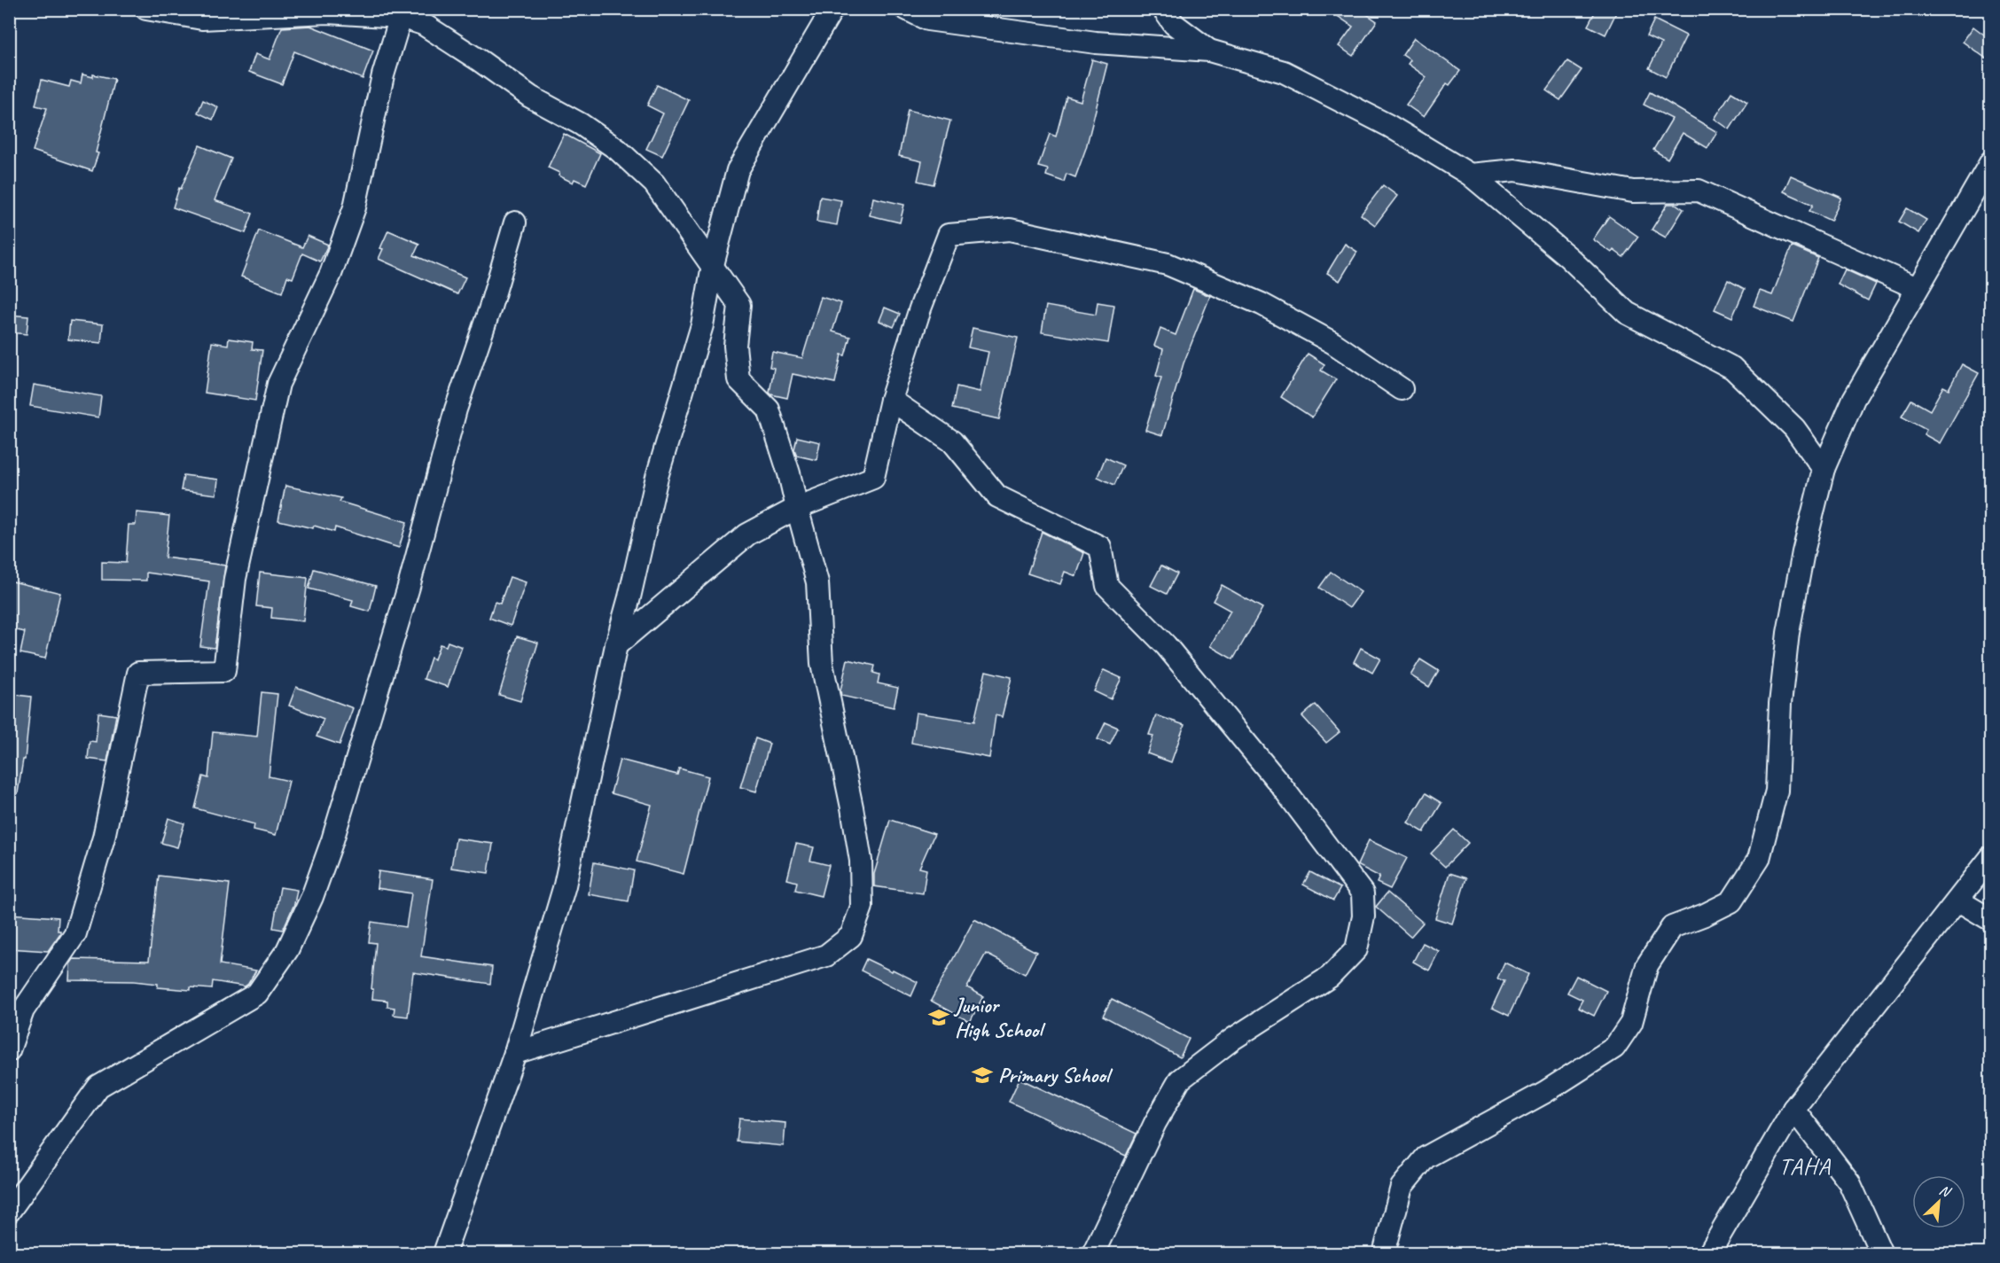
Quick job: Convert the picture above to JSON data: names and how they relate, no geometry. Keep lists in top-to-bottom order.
{
  "districts": ["TAHA"],
  "places": {
    "school or university": ["Junior High School", "Primary School"]
  },
  "north": "top right"
}
